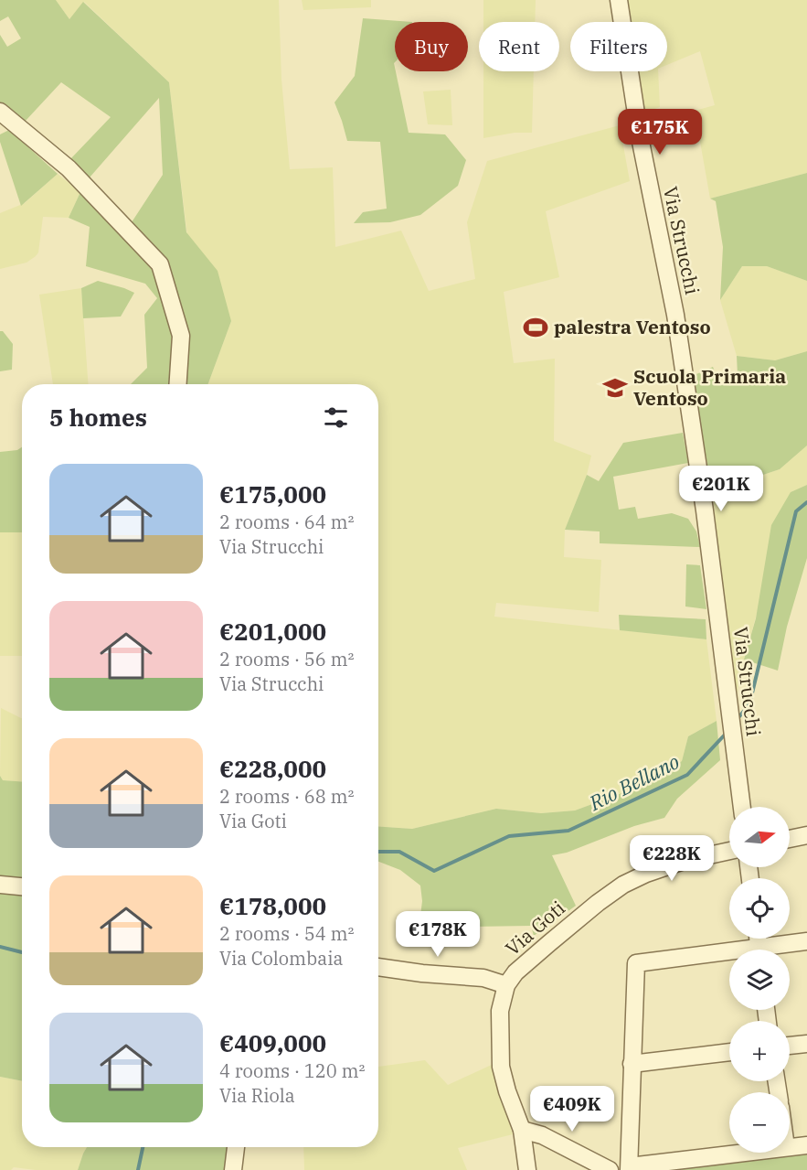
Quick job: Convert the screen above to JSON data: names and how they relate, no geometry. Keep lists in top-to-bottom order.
{
  "streets": {
    "street": ["Via Strucchi", "Via Goti"]
  },
  "water": ["Rio Bellano"],
  "places": {
    "sports": ["palestra Ventoso"],
    "school or university": ["Scuola Primaria Ventoso"]
  },
  "north": "right",
  "page": {
    "chip": ["Buy", "Rent", "Filters"],
    "price": [
      "€175K",
      "€201K",
      "€228K",
      "€178K",
      "€409K"
    ],
    "heading": "5 homes",
    "list": [
      {
        "name": "€175,000",
        "note": "2 rooms · 64 m² · Via Strucchi"
      },
      {
        "name": "€201,000",
        "note": "2 rooms · 56 m² · Via Strucchi"
      },
      {
        "name": "€228,000",
        "note": "2 rooms · 68 m² · Via Goti"
      },
      {
        "name": "€178,000",
        "note": "2 rooms · 54 m² · Via Colombaia"
      },
      {
        "name": "€409,000",
        "note": "4 rooms · 120 m² · Via Riola"
      }
    ],
    "map_buttons": ["+", "−"]
  }
}
